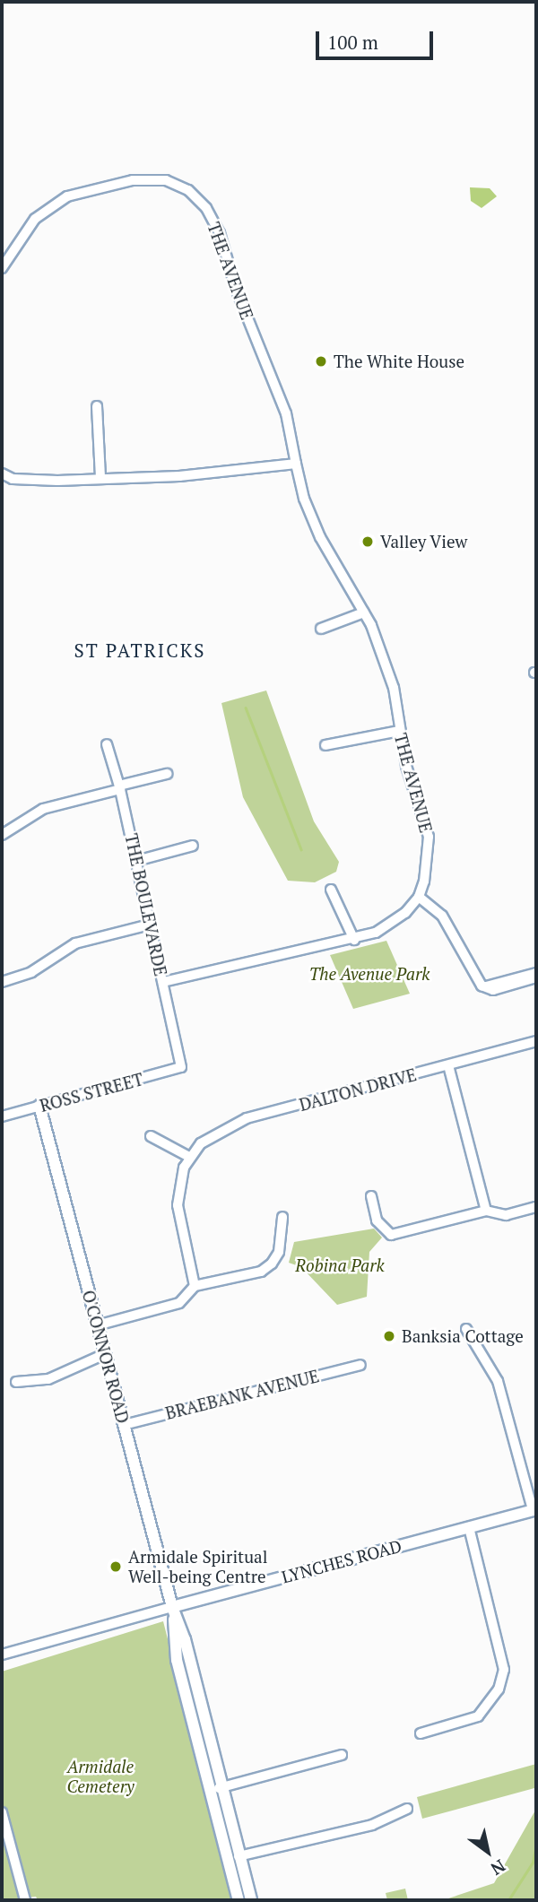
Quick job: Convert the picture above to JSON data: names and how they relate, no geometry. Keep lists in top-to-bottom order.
{
  "streets": {
    "street": [
      "THE AVENUE",
      "THE BOULEVARDE",
      "DALTON DRIVE",
      "ROSS STREET",
      "O'CONNOR ROAD",
      "BRAEBANK AVENUE",
      "LYNCHES ROAD"
    ]
  },
  "crossings": [
    ["THE AVENUE", "THE BOULEVARDE"],
    ["THE BOULEVARDE", "ROSS STREET"],
    ["ROSS STREET", "O'CONNOR ROAD"],
    ["O'CONNOR ROAD", "BRAEBANK AVENUE"],
    ["O'CONNOR ROAD", "LYNCHES ROAD"]
  ],
  "districts": ["ST PATRICKS"],
  "parks": ["The Avenue Park", "Robina Park", "Armidale Cemetery"],
  "places": [
    "The White House",
    "Valley View",
    "Banksia Cottage",
    "Armidale Spiritual Well-being Centre"
  ],
  "scale_bar": "100 m",
  "north": "bottom right"
}
